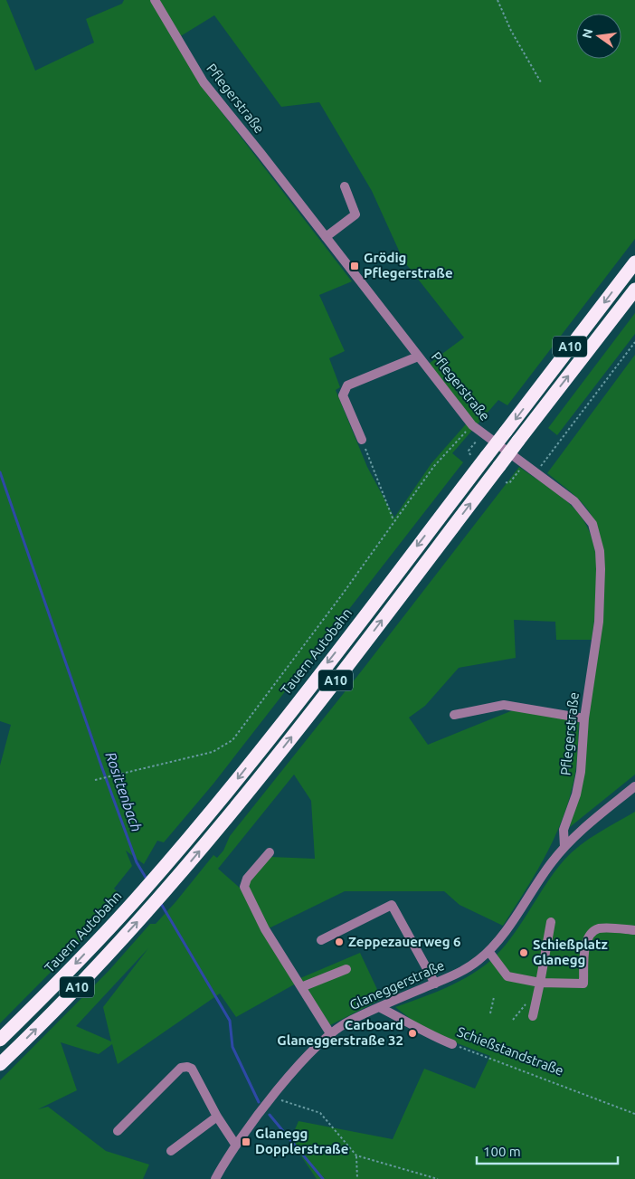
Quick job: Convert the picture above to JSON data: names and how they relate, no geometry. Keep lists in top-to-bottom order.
{
  "streets": {
    "highway": ["A10", "Tauern Autobahn"],
    "street": ["Pflegerstraße", "Glaneggerstraße", "Schießstandstraße"]
  },
  "crossings": [
    ["Pflegerstraße", "Glaneggerstraße"],
    ["Glaneggerstraße", "Schießstandstraße"]
  ],
  "water": ["Rosittenbach"],
  "places": {
    "transit": ["Grödig Pflegerstraße", "Glanegg Dopplerstraße"],
    "other": ["Zeppezauerweg 6", "Schießplatz Glanegg", "Carboard Glaneggerstraße 32"]
  },
  "scale_bar": "100 m",
  "north": "left"
}
